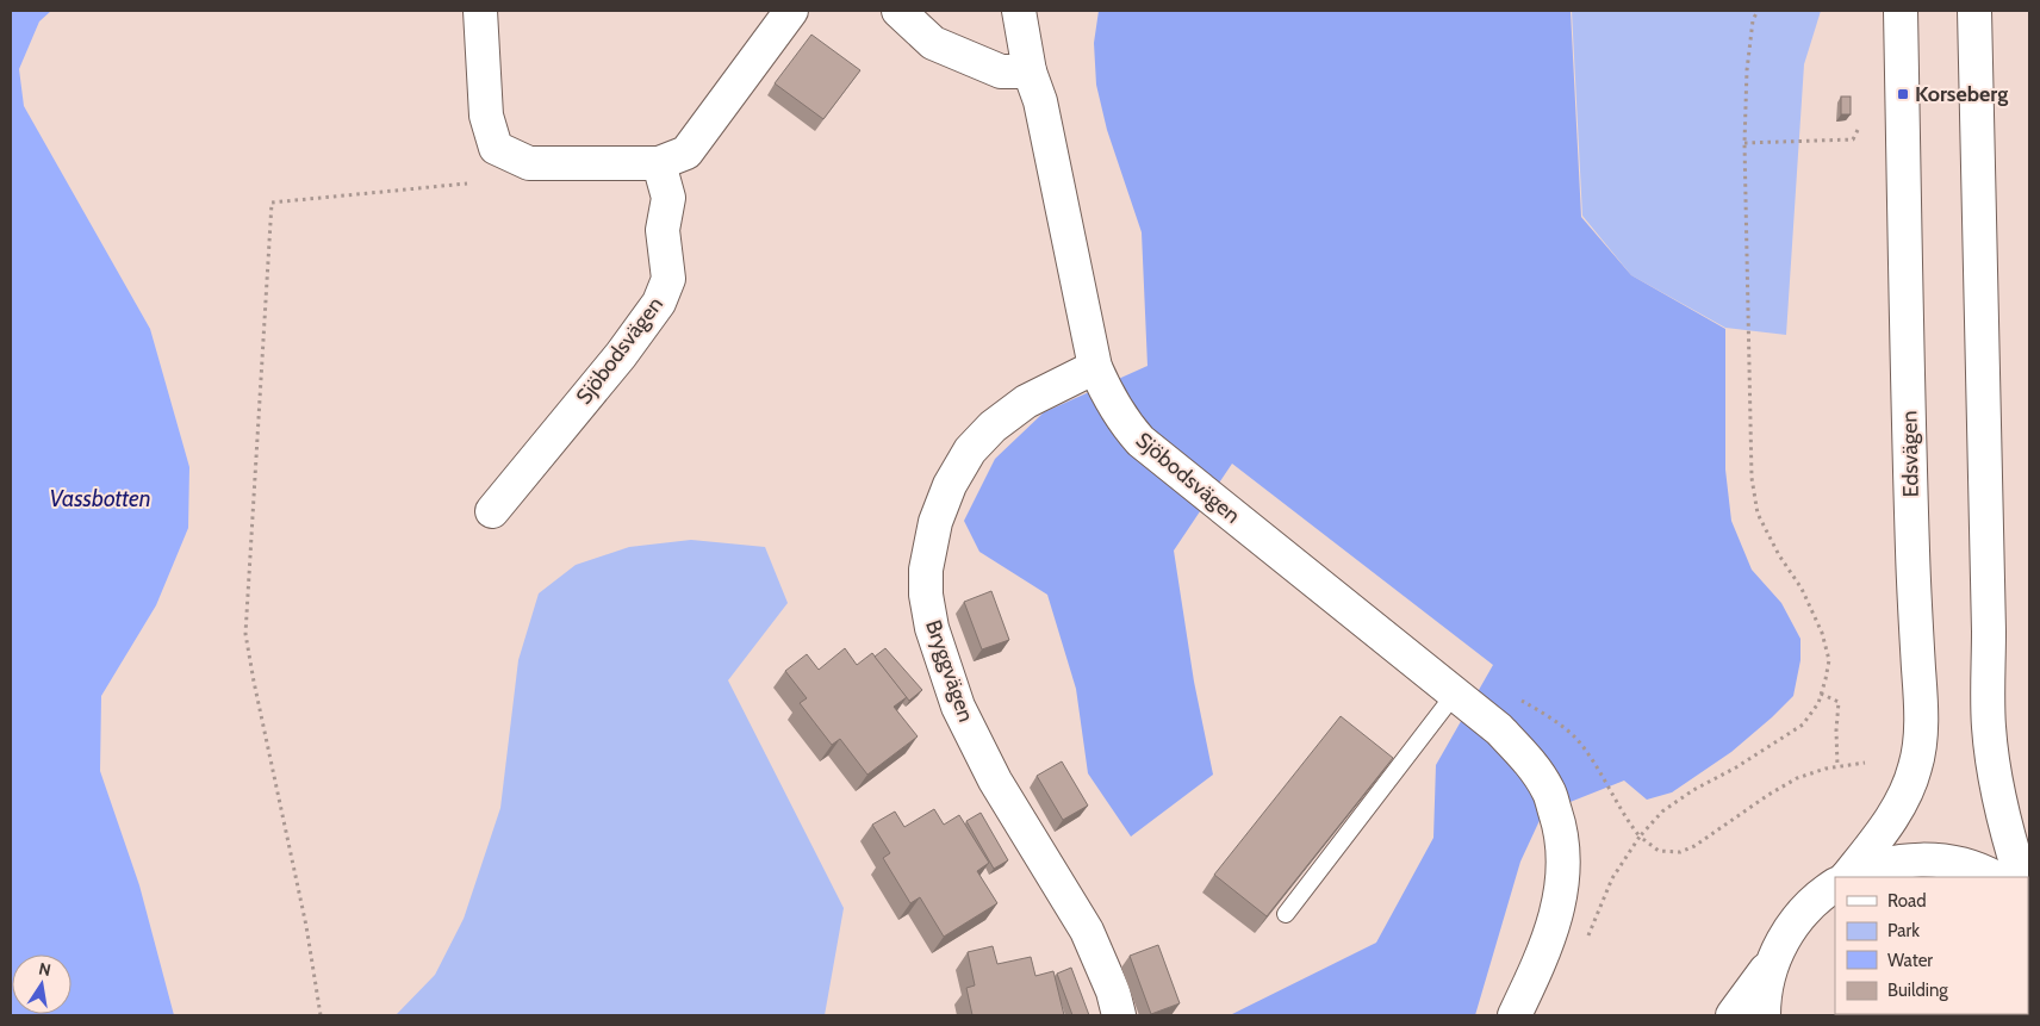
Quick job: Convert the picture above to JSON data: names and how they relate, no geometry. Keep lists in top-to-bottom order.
{
  "streets": {
    "street": ["Sjöbodsvägen", "Edsvägen", "Bryggvägen"]
  },
  "crossings": [
    ["Sjöbodsvägen", "Bryggvägen"]
  ],
  "water": ["Vassbotten"],
  "places": {
    "transit": ["Korseberg"]
  },
  "legend": [
    "Road",
    "Park",
    "Water",
    "Building"
  ],
  "north": "top"
}
